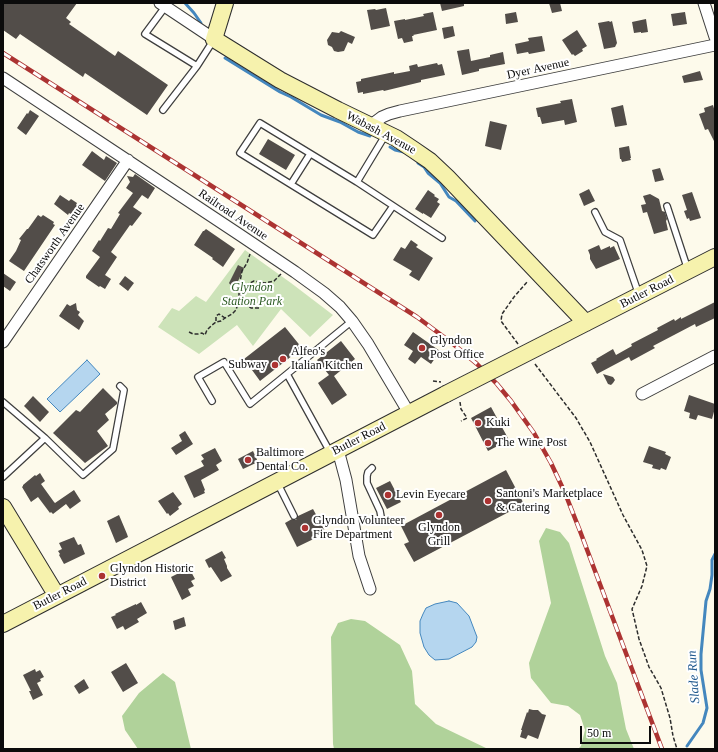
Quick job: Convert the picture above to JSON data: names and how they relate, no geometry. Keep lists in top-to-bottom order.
{
  "streets": {
    "main road": ["Wabash Avenue", "Butler Road"],
    "street": ["Dyer Avenue", "Railroad Avenue", "Chatsworth Avenue"]
  },
  "crossings": [
    ["Dyer Avenue", "Wabash Avenue"],
    ["Wabash Avenue", "Butler Road"],
    ["Railroad Avenue", "Chatsworth Avenue"],
    ["Railroad Avenue", "Butler Road"]
  ],
  "water": ["Slade Run"],
  "parks": ["Glyndon Station Park"],
  "places": [
    "Glyndon Post Office",
    "Alfeo's Italian Kitchen",
    "Subway",
    "Kuki",
    "The Wine Post",
    "Baltimore Dental Co.",
    "Levin Eyecare",
    "Santoni's Marketplace & Catering",
    "Glyndon Grill",
    "Glyndon Volunteer Fire Department",
    "Glyndon Historic District"
  ],
  "scale_bar": "50 m"
}
